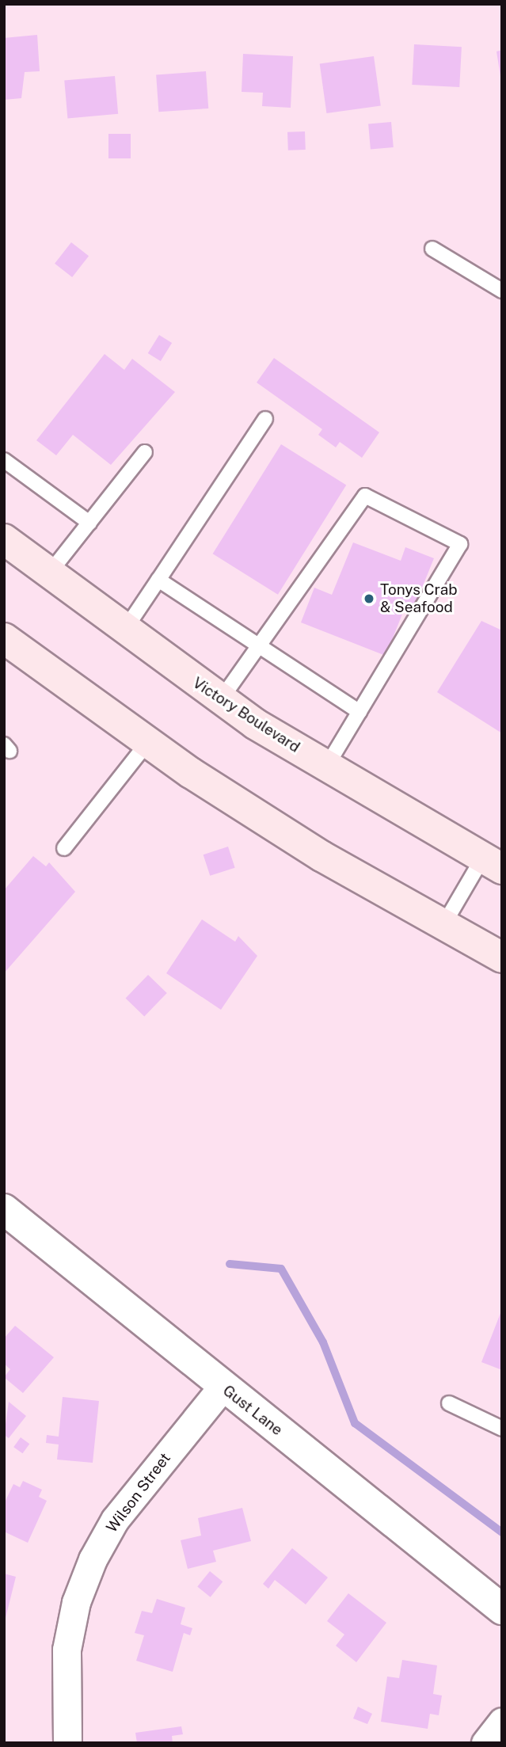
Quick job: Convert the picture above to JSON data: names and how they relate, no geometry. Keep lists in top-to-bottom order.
{
  "streets": {
    "main road": ["Victory Boulevard"],
    "street": ["Gust Lane", "Wilson Street"]
  },
  "crossings": [
    ["Gust Lane", "Wilson Street"]
  ],
  "places": ["Tonys Crab & Seafood"]
}
